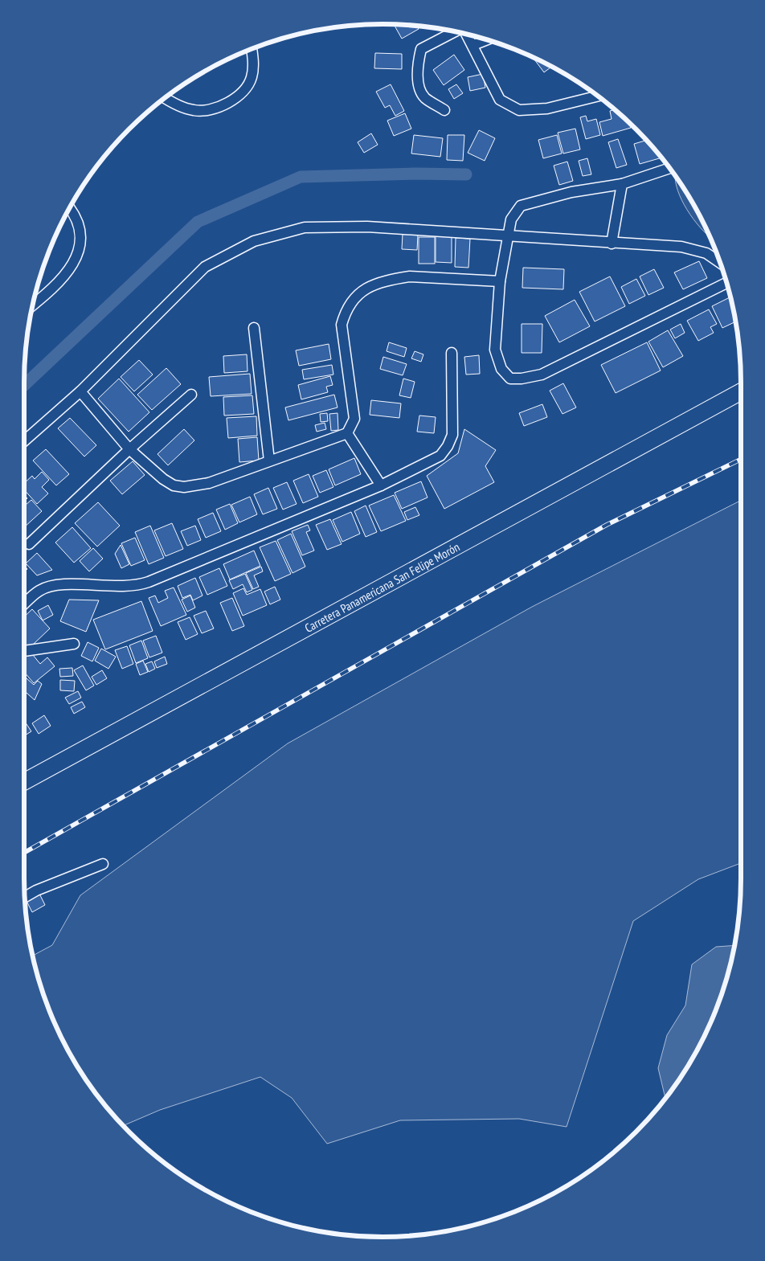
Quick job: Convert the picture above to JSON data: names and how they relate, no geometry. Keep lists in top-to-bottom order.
{
  "streets": {
    "main road": ["Carretera Panamericana San Felipe Morón"]
  }
}
